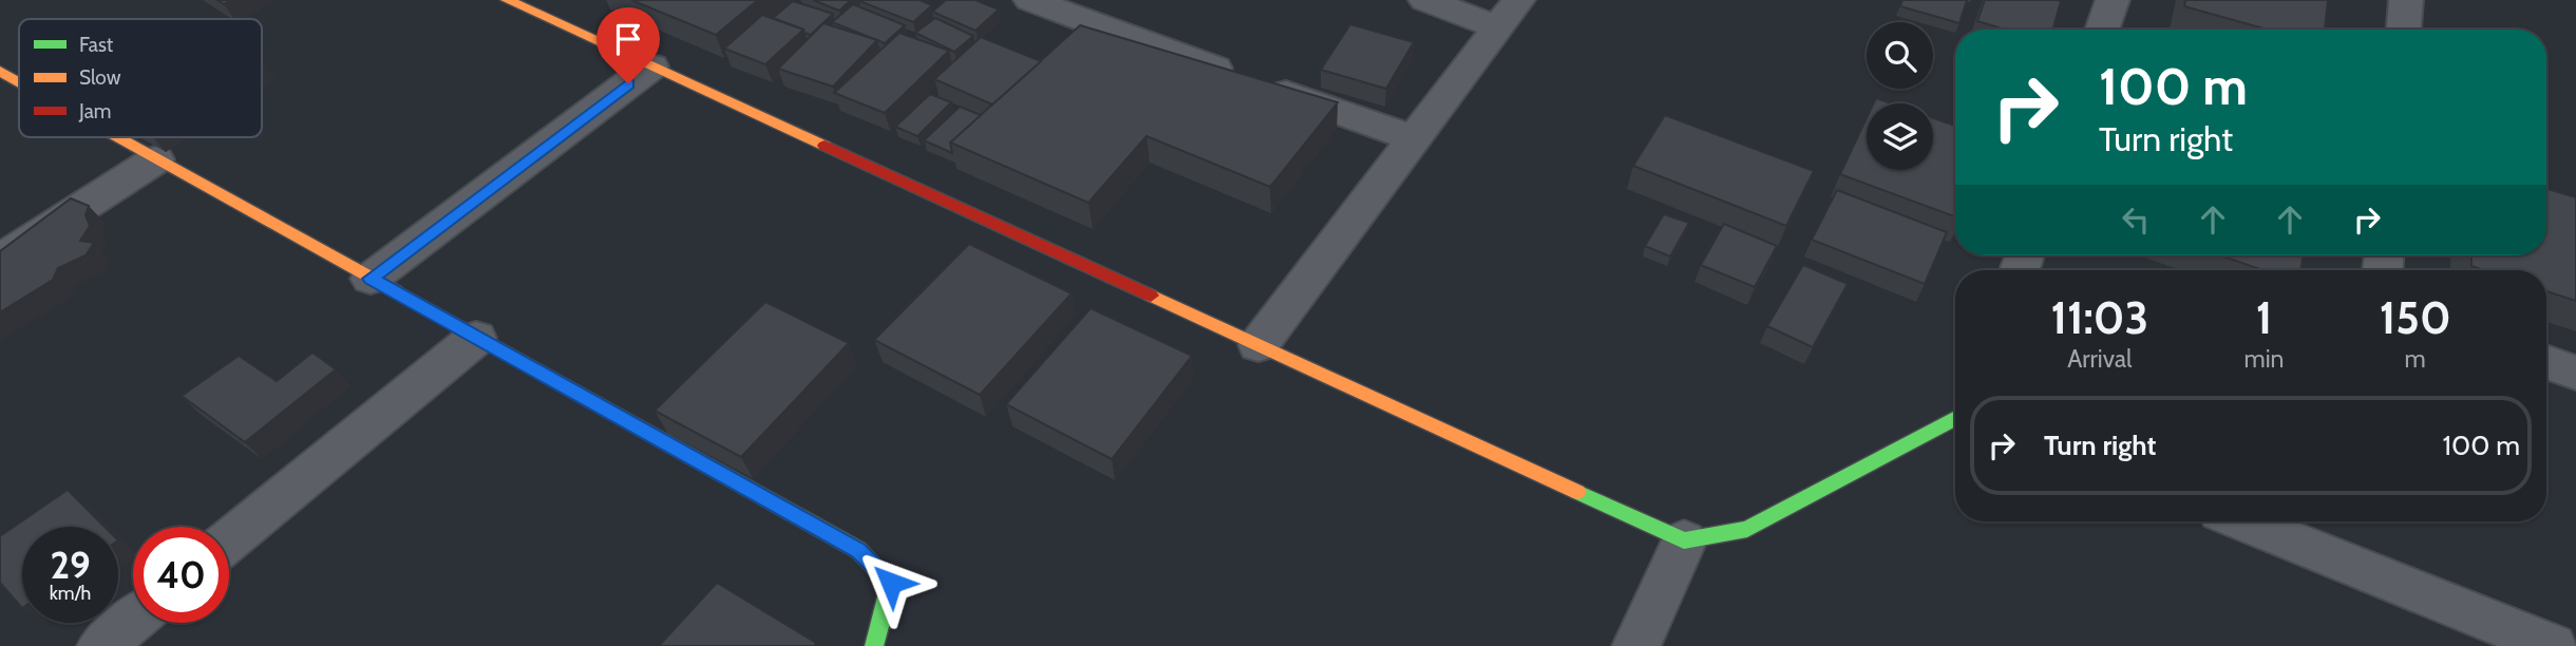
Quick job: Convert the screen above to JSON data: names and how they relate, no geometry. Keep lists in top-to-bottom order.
{
  "legend": ["Fast", "Slow", "Jam"],
  "page": {
    "turn": ["100 m", "Turn right"],
    "eta": [
      "11:03",
      "Arrival",
      "1",
      "min",
      "150",
      "m"
    ],
    "list": [
      {
        "name": "Turn right",
        "value": "100 m"
      }
    ],
    "speed": "29 km/h",
    "limit": "40"
  }
}
